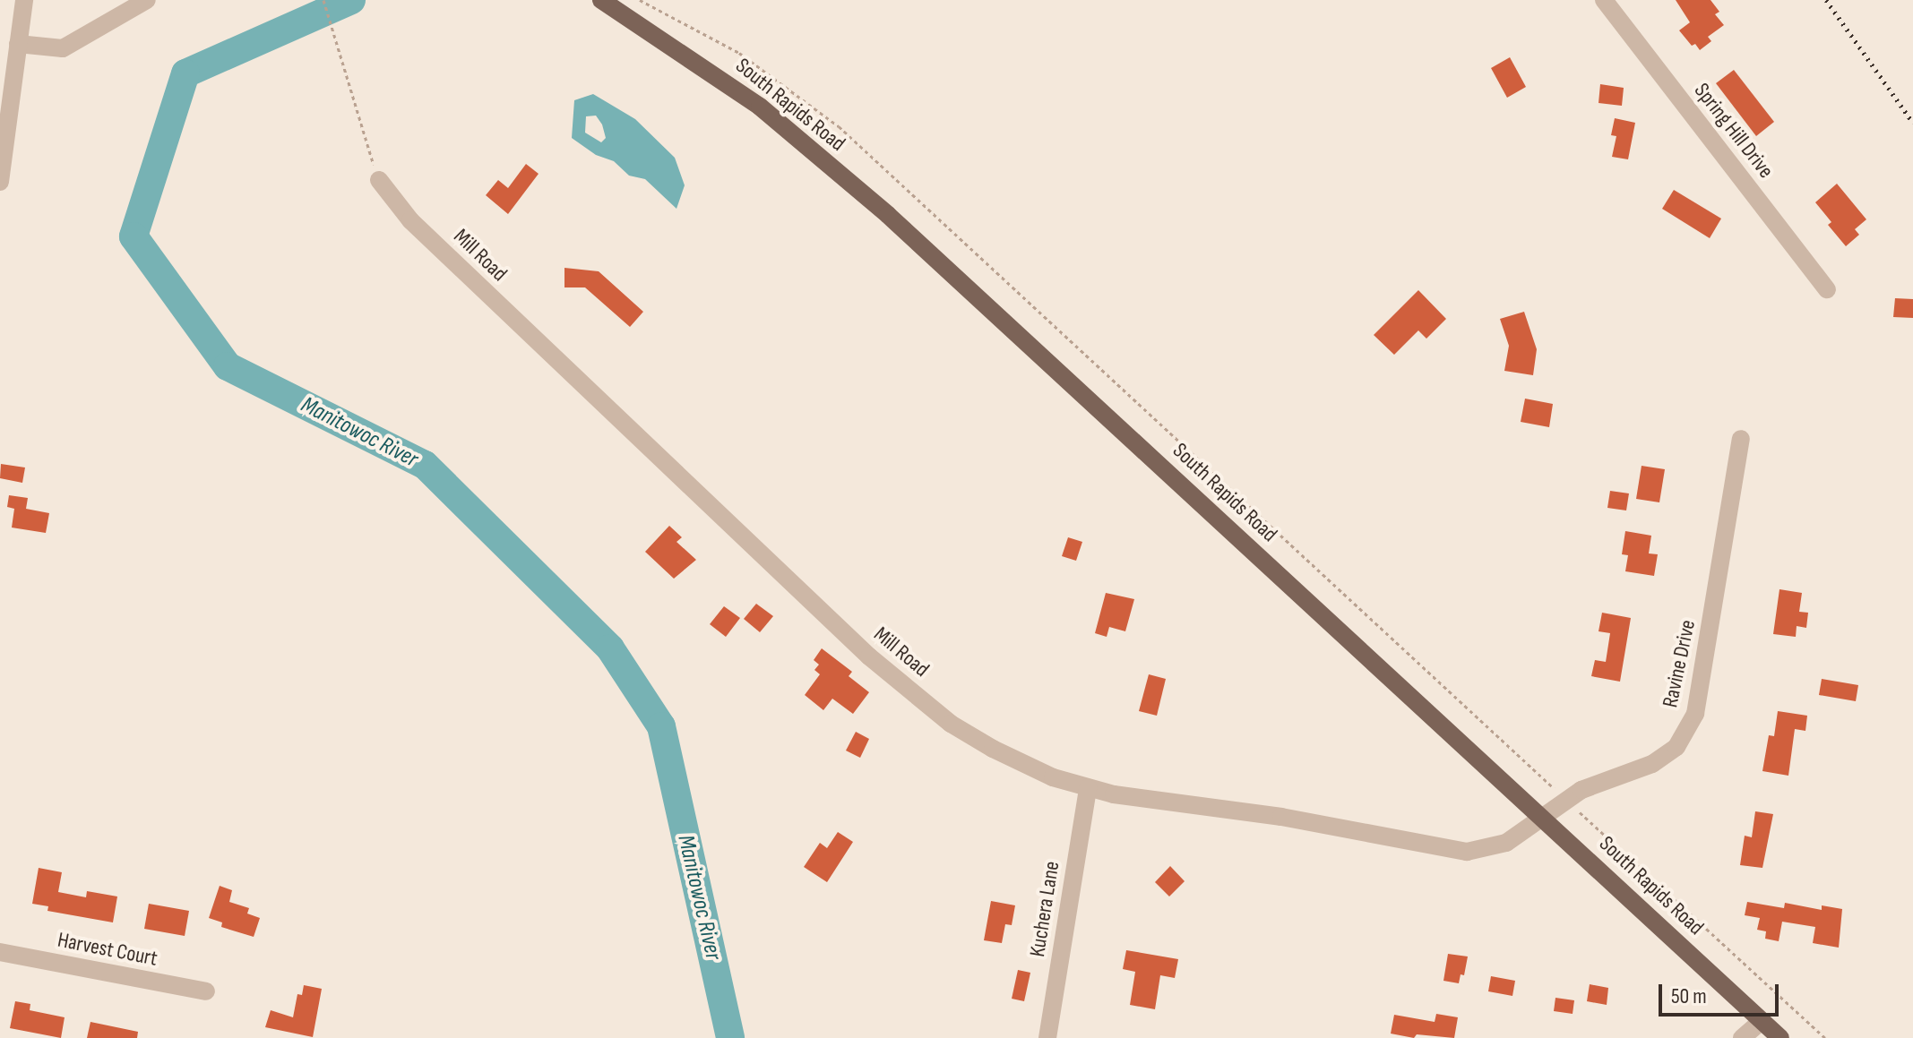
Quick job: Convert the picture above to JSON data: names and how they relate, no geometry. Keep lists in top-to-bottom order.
{
  "streets": {
    "main road": ["South Rapids Road"],
    "street": [
      "Spring Hill Drive",
      "Mill Road",
      "Ravine Drive",
      "Kuchera Lane",
      "Harvest Court"
    ]
  },
  "crossings": [
    ["South Rapids Road", "Mill Road"],
    ["South Rapids Road", "Ravine Drive"],
    ["Mill Road", "Ravine Drive"],
    ["Mill Road", "Kuchera Lane"]
  ],
  "water": ["Manitowoc River"],
  "scale_bar": "50 m"
}
